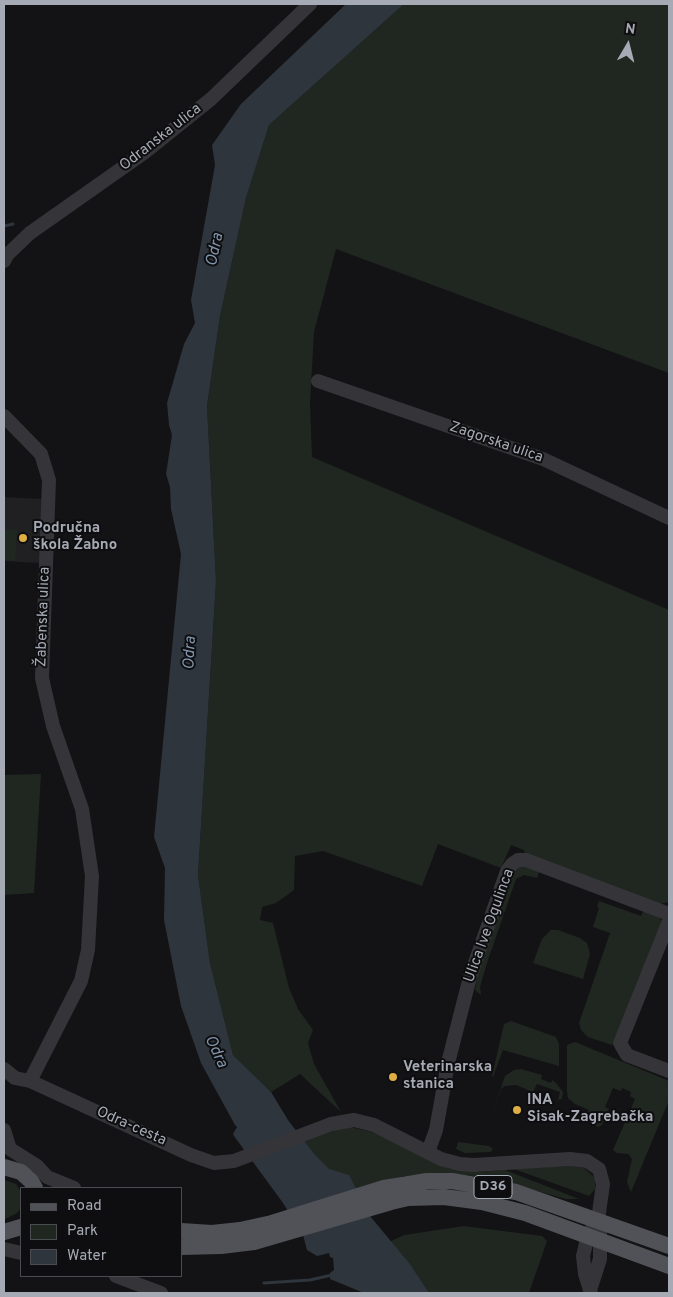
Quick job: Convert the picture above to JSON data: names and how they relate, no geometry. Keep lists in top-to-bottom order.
{
  "streets": {
    "main road": ["D36"],
    "street": [
      "Odranska ulica",
      "Zagorska ulica",
      "Žabenska ulica",
      "Ulica Ive Ogulinca",
      "Odra-cesta"
    ]
  },
  "crossings": [
    ["Žabenska ulica", "Odra-cesta"],
    ["Ulica Ive Ogulinca", "Odra-cesta"]
  ],
  "water": ["Odra"],
  "places": ["Područna škola Žabno", "Veterinarska stanica", "INA Sisak-Zagrebačka"],
  "legend": ["Road", "Park", "Water"],
  "north": "top"
}
